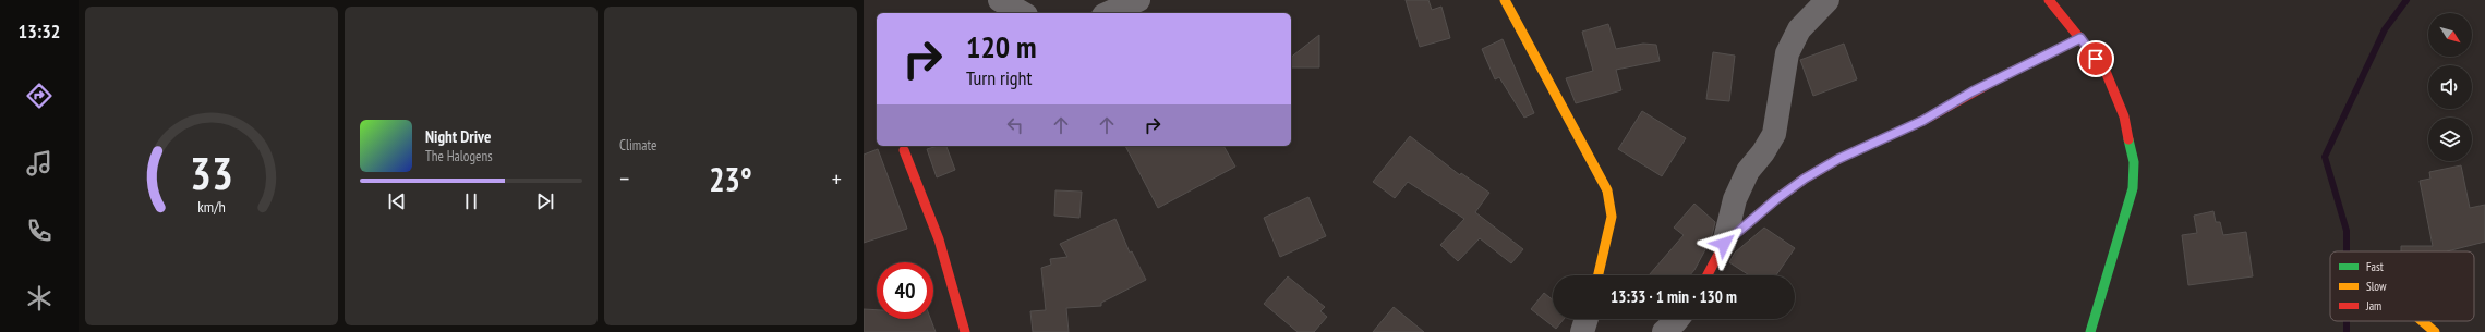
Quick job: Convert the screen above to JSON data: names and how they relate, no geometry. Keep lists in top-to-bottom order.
{
  "legend": ["Fast", "Slow", "Jam"],
  "north": "bottom right",
  "page": {
    "tabs": "13:32",
    "tile": "Climate",
    "turn": ["120 m", "Turn right"],
    "song": ["Night Drive", "The Halogens"],
    "heat": ["−", "23°", "+"],
    "limit": "40",
    "trip": "13:33 · 1 min · 130 m",
    "gauge": ["33", "km/h"]
  }
}
